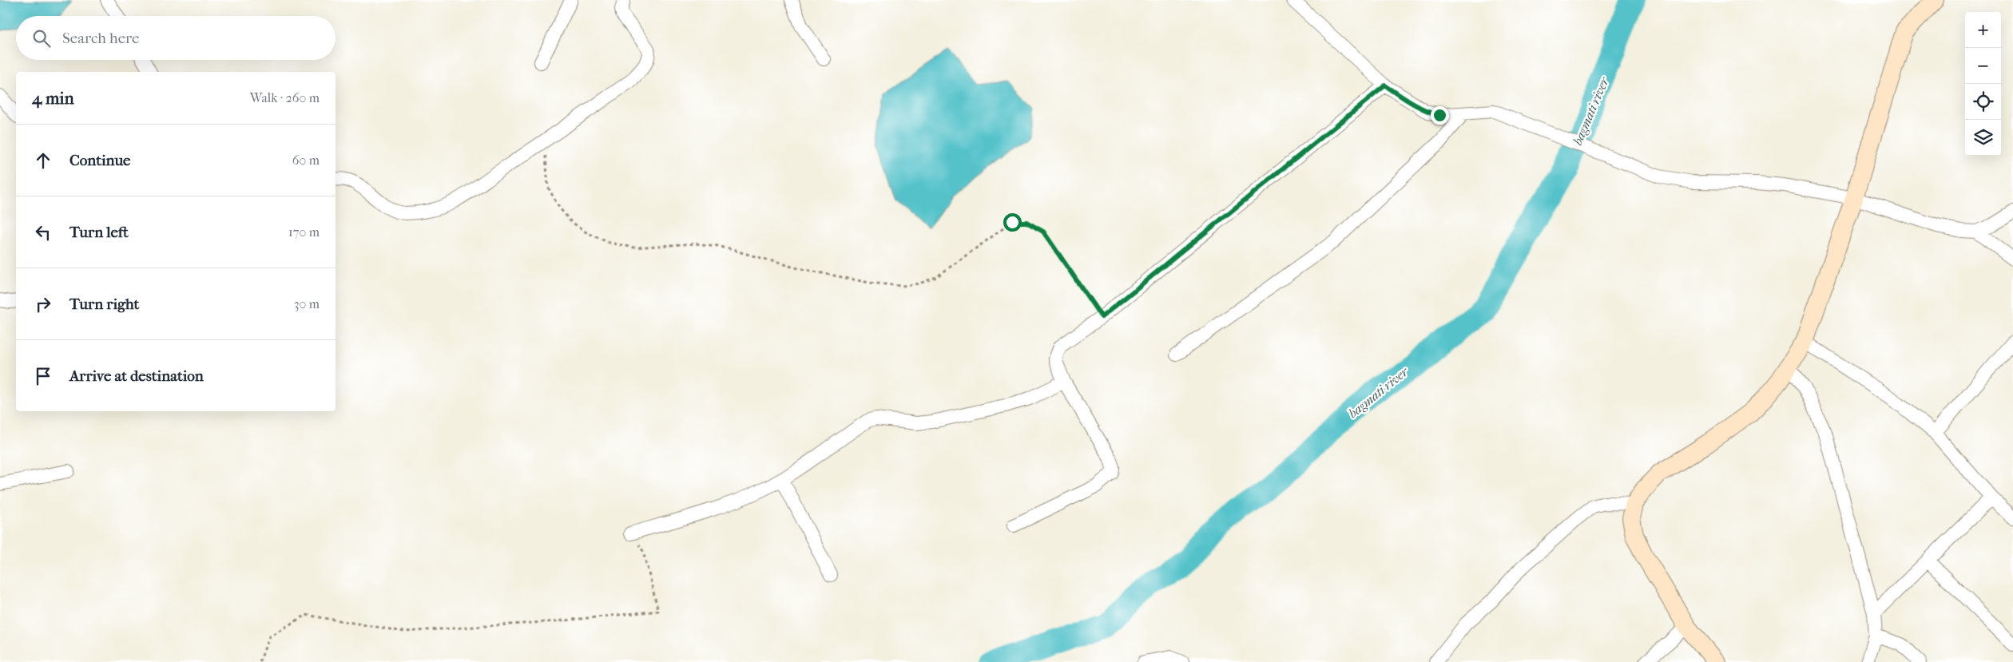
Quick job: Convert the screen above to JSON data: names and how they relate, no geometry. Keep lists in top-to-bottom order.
{
  "water": ["bagmati river"],
  "page": {
    "map_buttons": ["+", "−"],
    "search": "Search here",
    "heading": ["4 min", "Walk · 260 m"],
    "list": [
      ["Continue", "60 m"],
      ["Turn left", "170 m"],
      ["Turn right", "30 m"],
      "Arrive at destination"
    ]
  }
}
